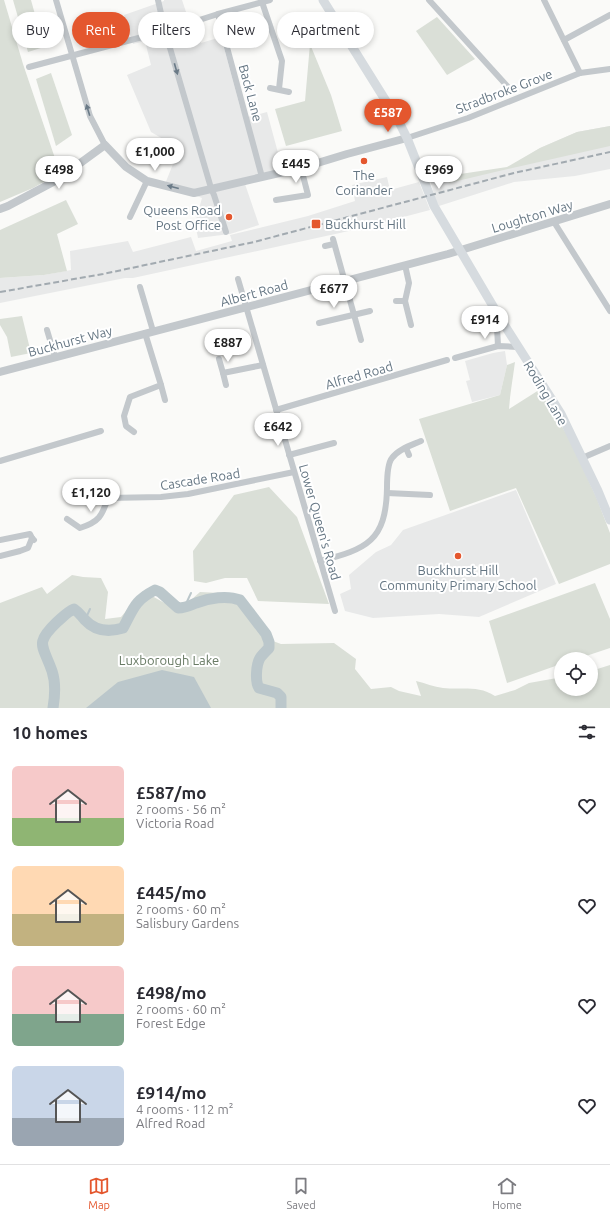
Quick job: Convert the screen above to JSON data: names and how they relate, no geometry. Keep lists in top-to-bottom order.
{
  "streets": {
    "main road": ["Roding Lane"],
    "street": [
      "Stradbroke Grove",
      "Back Lane",
      "Loughton Way",
      "Albert Road",
      "Buckhurst Way",
      "Alfred Road",
      "Cascade Road",
      "Lower Queen's Road"
    ]
  },
  "crossings": [
    ["Stradbroke Grove", "Roding Lane"],
    ["Loughton Way", "Albert Road"],
    ["Loughton Way", "Roding Lane"],
    ["Albert Road", "Buckhurst Way"],
    ["Albert Road", "Roding Lane"],
    ["Albert Road", "Lower Queen's Road"],
    ["Alfred Road", "Lower Queen's Road"],
    ["Cascade Road", "Lower Queen's Road"]
  ],
  "parks": ["Luxborough Lake"],
  "places": {
    "other": ["The Coriander", "Queens Road Post Office", "Buckhurst Hill Community Primary School"],
    "transit": ["Buckhurst Hill"]
  },
  "page": {
    "chip": [
      "Buy",
      "Rent",
      "Filters",
      "New",
      "Apartment"
    ],
    "price": [
      "£587",
      "£1,000",
      "£445",
      "£498",
      "£969",
      "£677",
      "£914",
      "£887",
      "£642",
      "£1,120"
    ],
    "heading": "10 homes",
    "list": [
      {
        "name": "£587/mo",
        "note": "2 rooms · 56 m² · Victoria Road"
      },
      {
        "name": "£445/mo",
        "note": "2 rooms · 60 m² · Salisbury Gardens"
      },
      {
        "name": "£498/mo",
        "note": "2 rooms · 60 m² · Forest Edge"
      },
      {
        "name": "£914/mo",
        "note": "4 rooms · 112 m² · Alfred Road"
      }
    ],
    "tabs": ["Map", "Saved", "Home"]
  }
}
